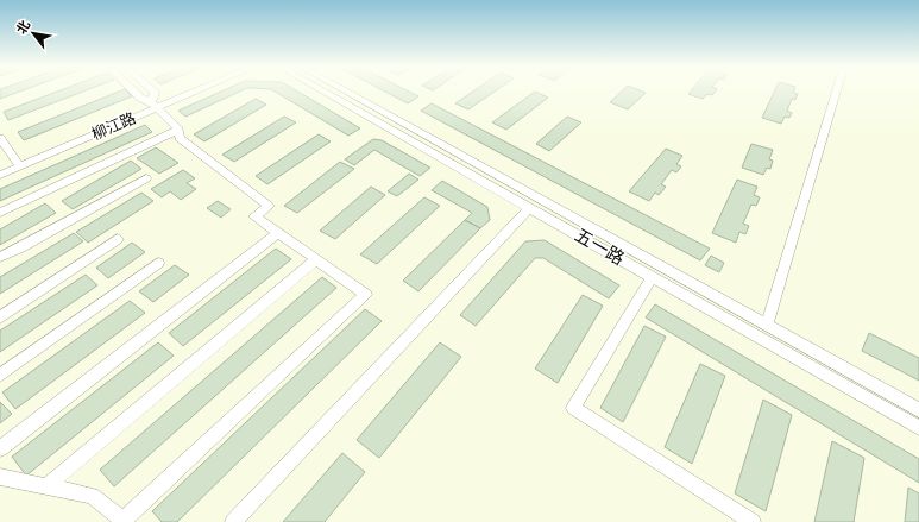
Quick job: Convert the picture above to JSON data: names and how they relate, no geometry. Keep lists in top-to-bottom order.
{
  "streets": {
    "street": ["柳江路", "五一路"]
  },
  "north": "top left"
}
